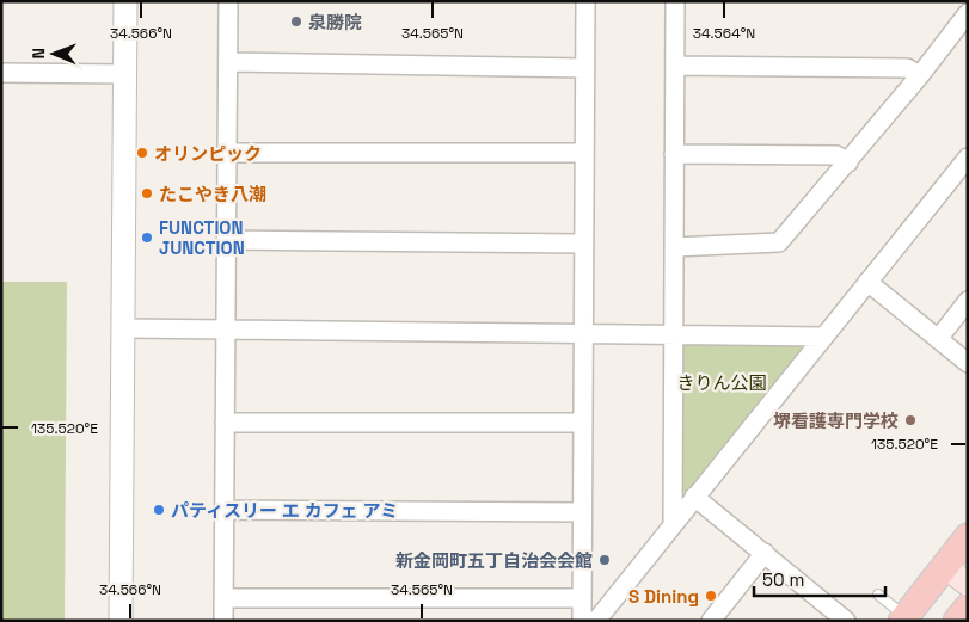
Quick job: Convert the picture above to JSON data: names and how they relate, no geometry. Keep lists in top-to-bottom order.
{
  "parks": ["きりん公園"],
  "places": [
    "泉勝院",
    "オリンピック",
    "たこやき八潮",
    "FUNCTION JUNCTION",
    "堺看護専門学校",
    "パティスリー エ カフェ アミ",
    "新金岡町五丁自治会会館",
    "S Dining"
  ],
  "scale_bar": "50 m",
  "north": "left",
  "coordinates": [
    "34.566°N",
    "34.565°N",
    "34.564°N",
    "135.520°E"
  ]
}
